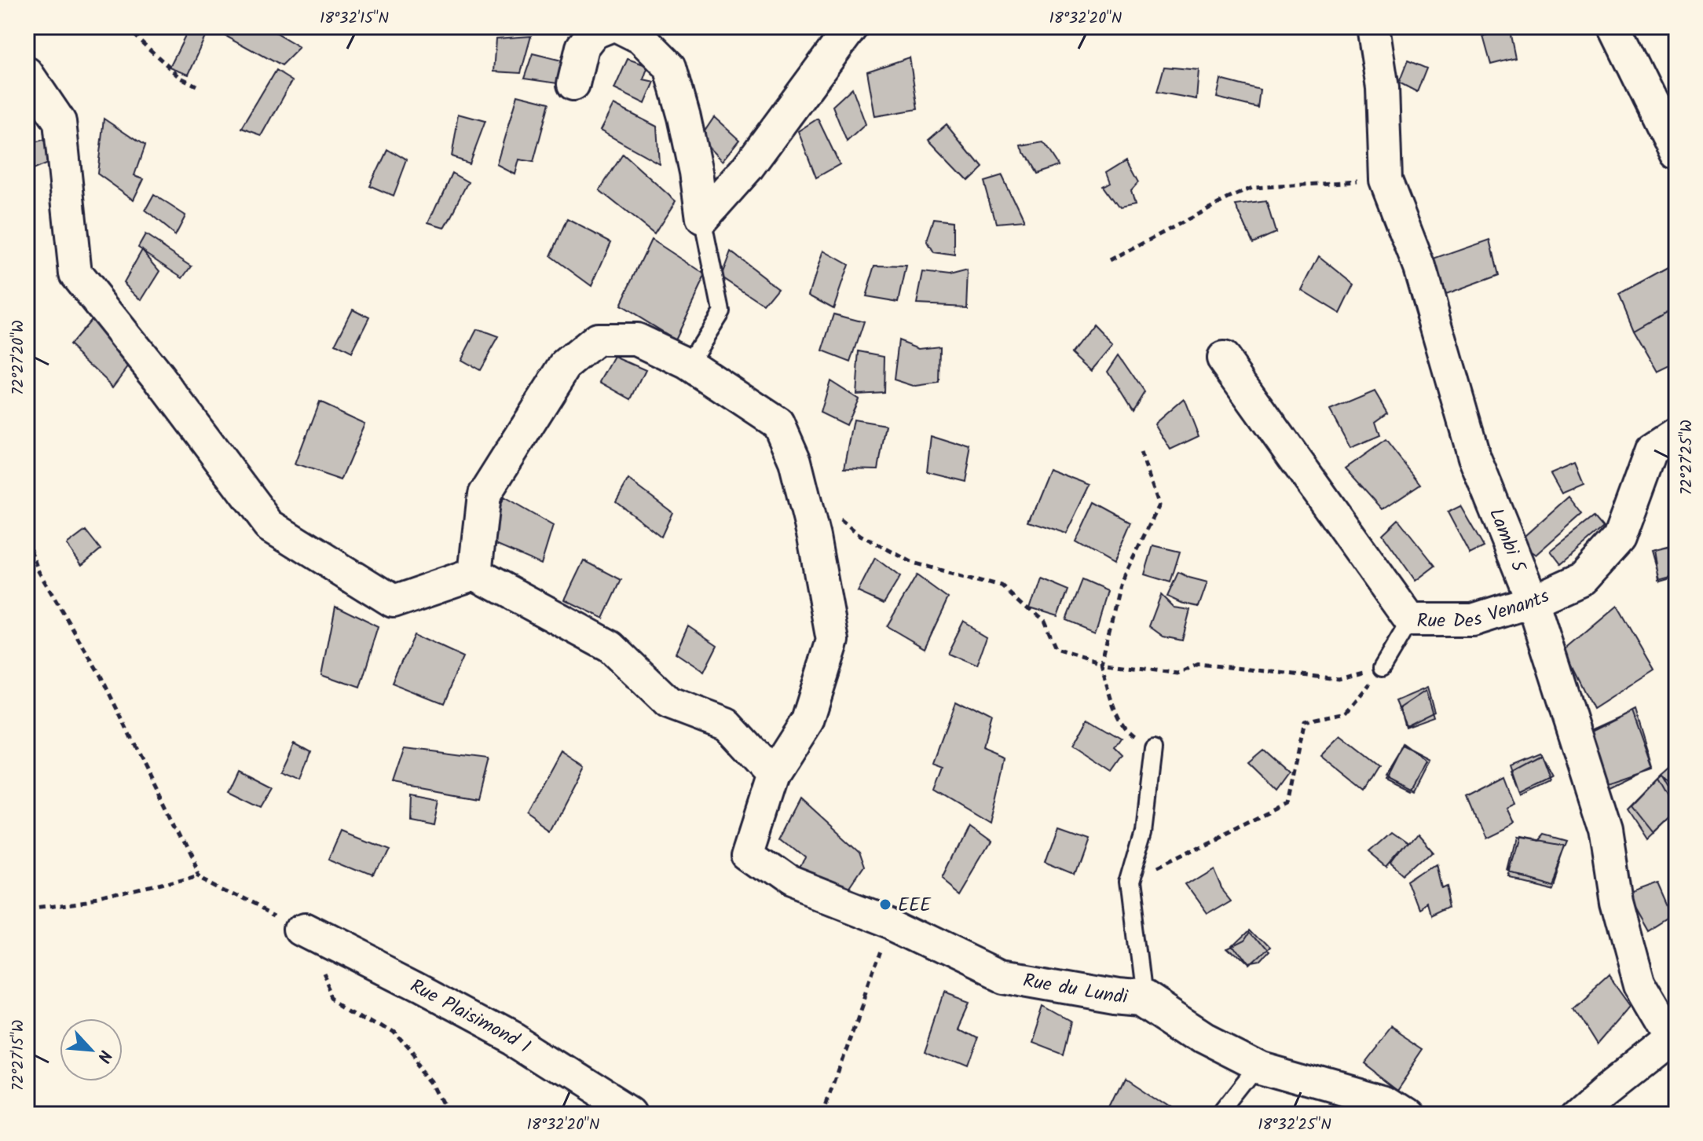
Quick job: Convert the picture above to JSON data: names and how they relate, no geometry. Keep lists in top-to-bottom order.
{
  "streets": {
    "street": [
      "Lambi 5",
      "Rue Des Venants",
      "Rue du Lundi",
      "Rue Plaisimond 1"
    ]
  },
  "crossings": [
    ["Lambi 5", "Rue Des Venants"]
  ],
  "places": ["EEE"],
  "north": "bottom right",
  "coordinates": [
    "18°32'15\"N",
    "18°32'20\"N",
    "72°27'20\"W",
    "72°27'25\"W",
    "72°27'15\"W",
    "18°32'25\"N"
  ]
}
